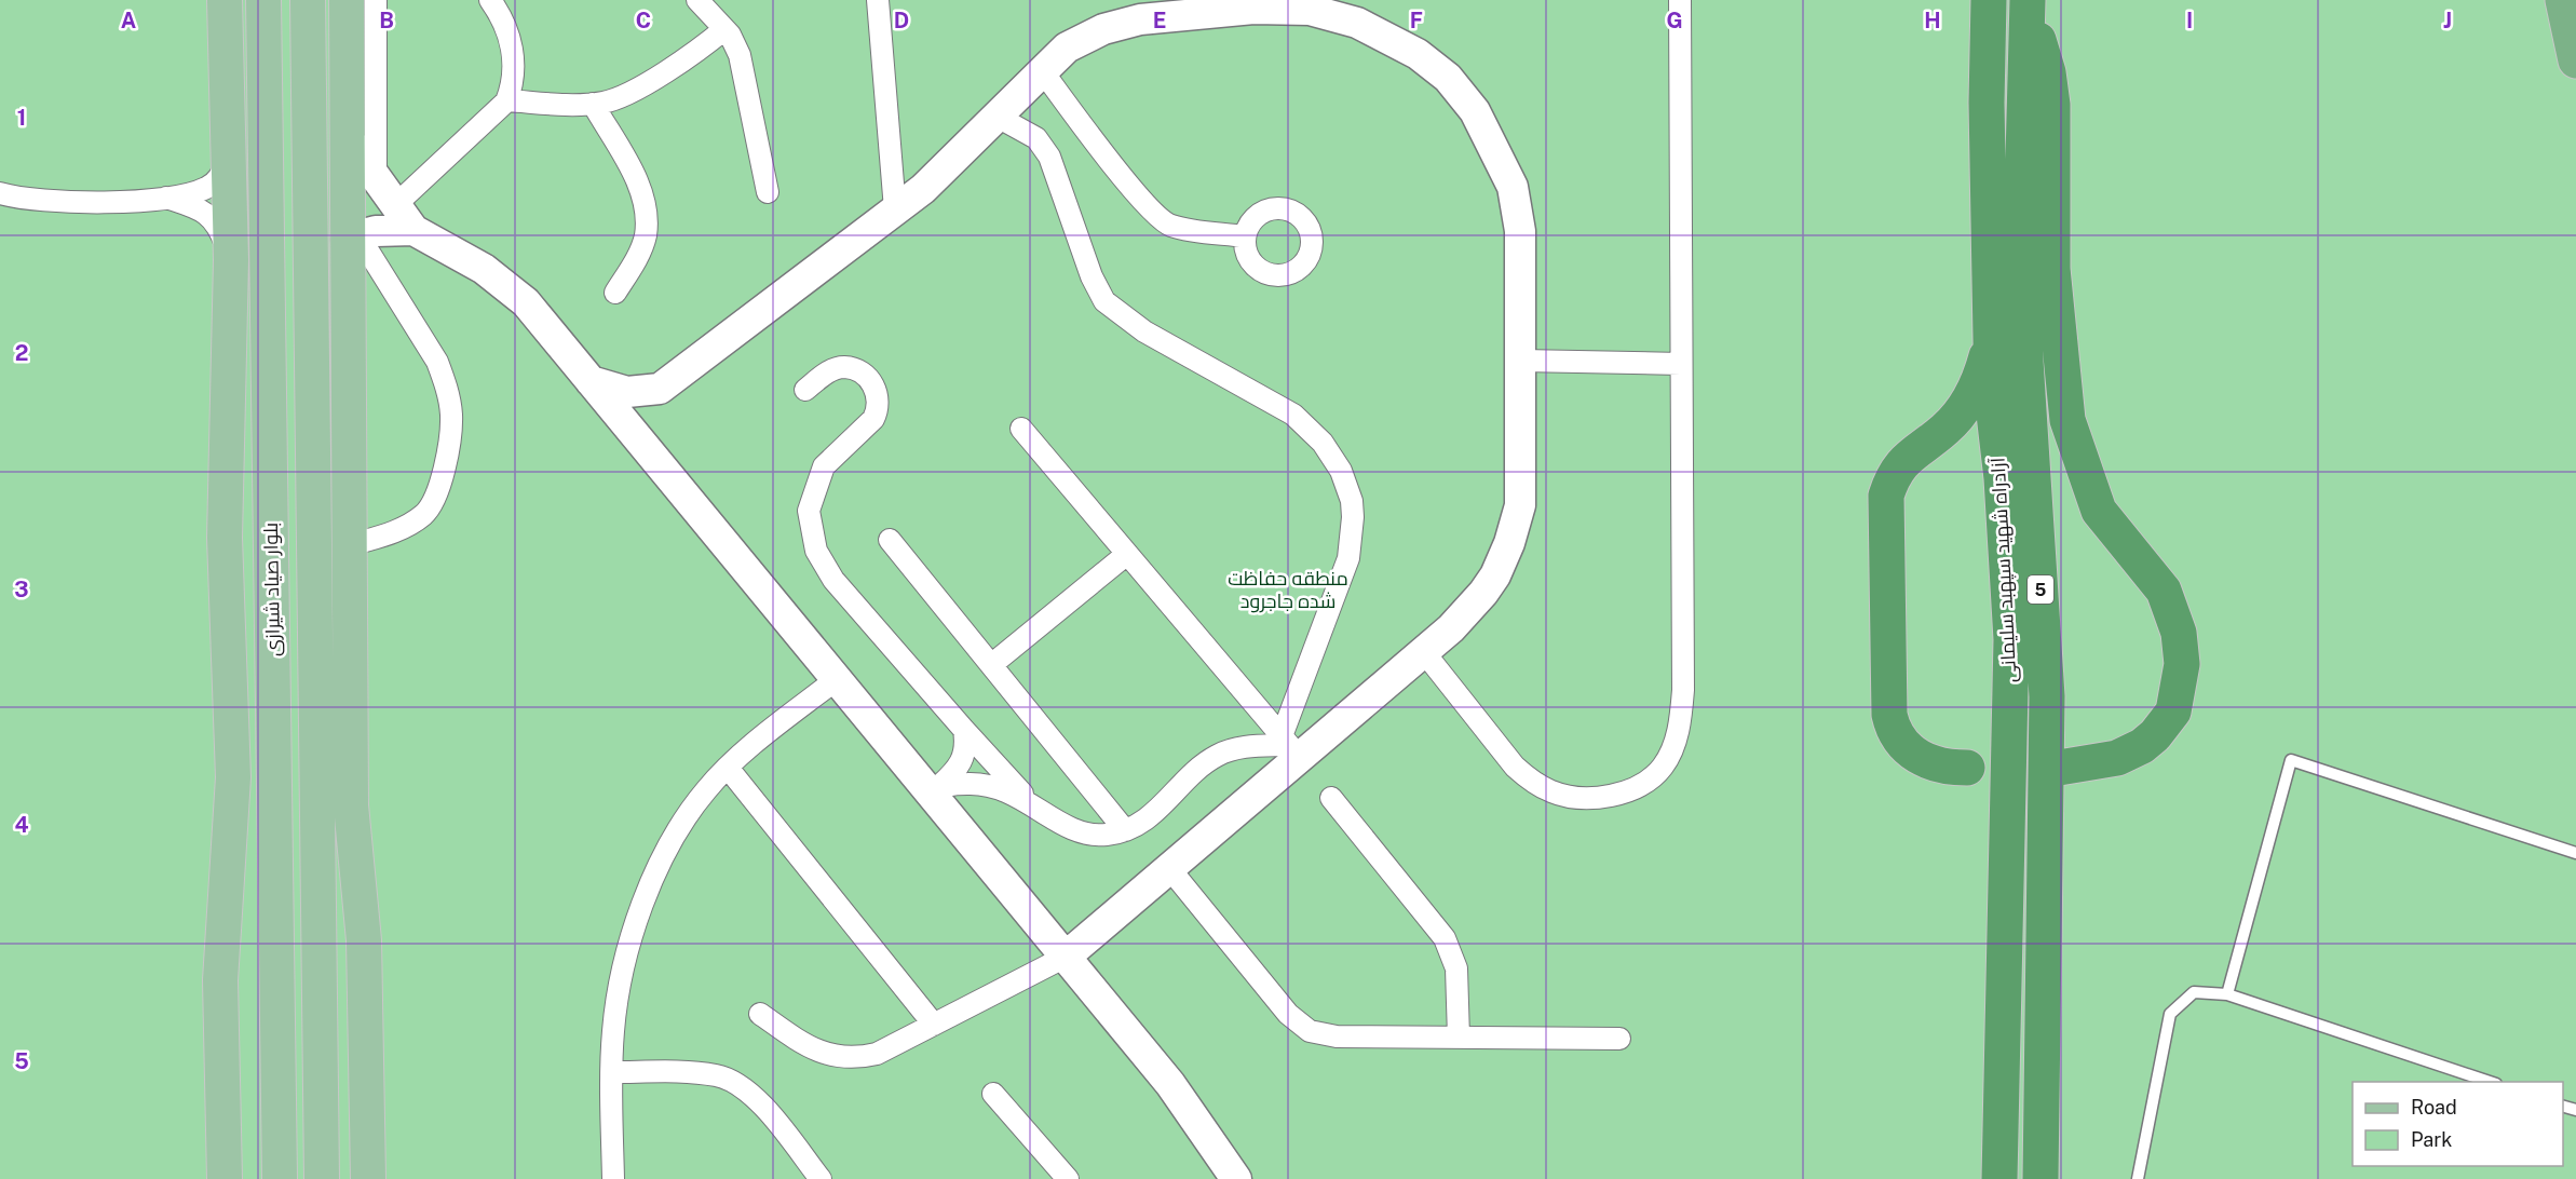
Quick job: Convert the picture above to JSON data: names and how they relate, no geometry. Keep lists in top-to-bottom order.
{
  "streets": {
    "highway": ["آزادراه شهید سپهبد سلیمانی", "5"],
    "main road": ["بلوار صیاد شیرازی"]
  },
  "parks": ["منطقه حفاظت شده جاجرود"],
  "legend": ["Road", "Park"],
  "grid": {
    "columns": [
      "A",
      "B",
      "C",
      "D",
      "E",
      "F",
      "G",
      "H",
      "I",
      "J"
    ],
    "rows": [
      "1",
      "2",
      "3",
      "4",
      "5"
    ]
  }
}
